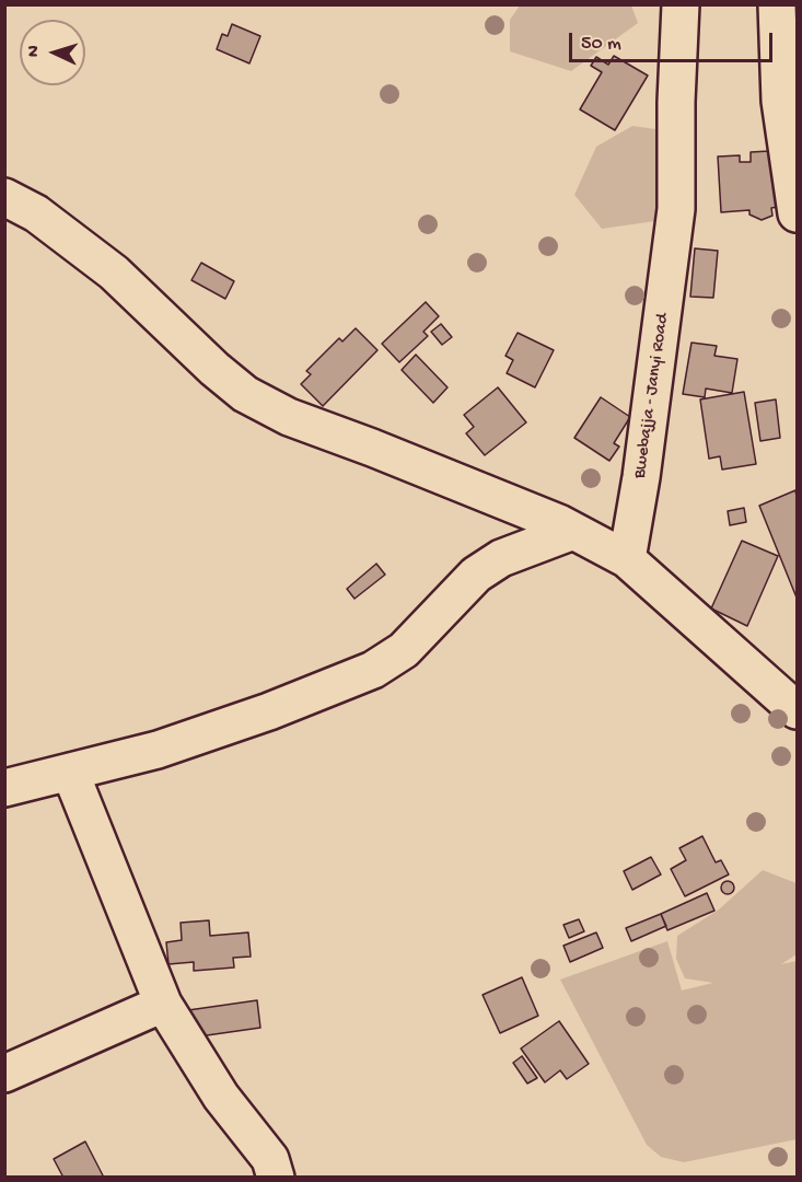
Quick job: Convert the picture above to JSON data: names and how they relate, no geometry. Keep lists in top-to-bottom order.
{
  "streets": {
    "street": ["Bwebajja - Janyi Road"]
  },
  "scale_bar": "50 m",
  "north": "left"
}
